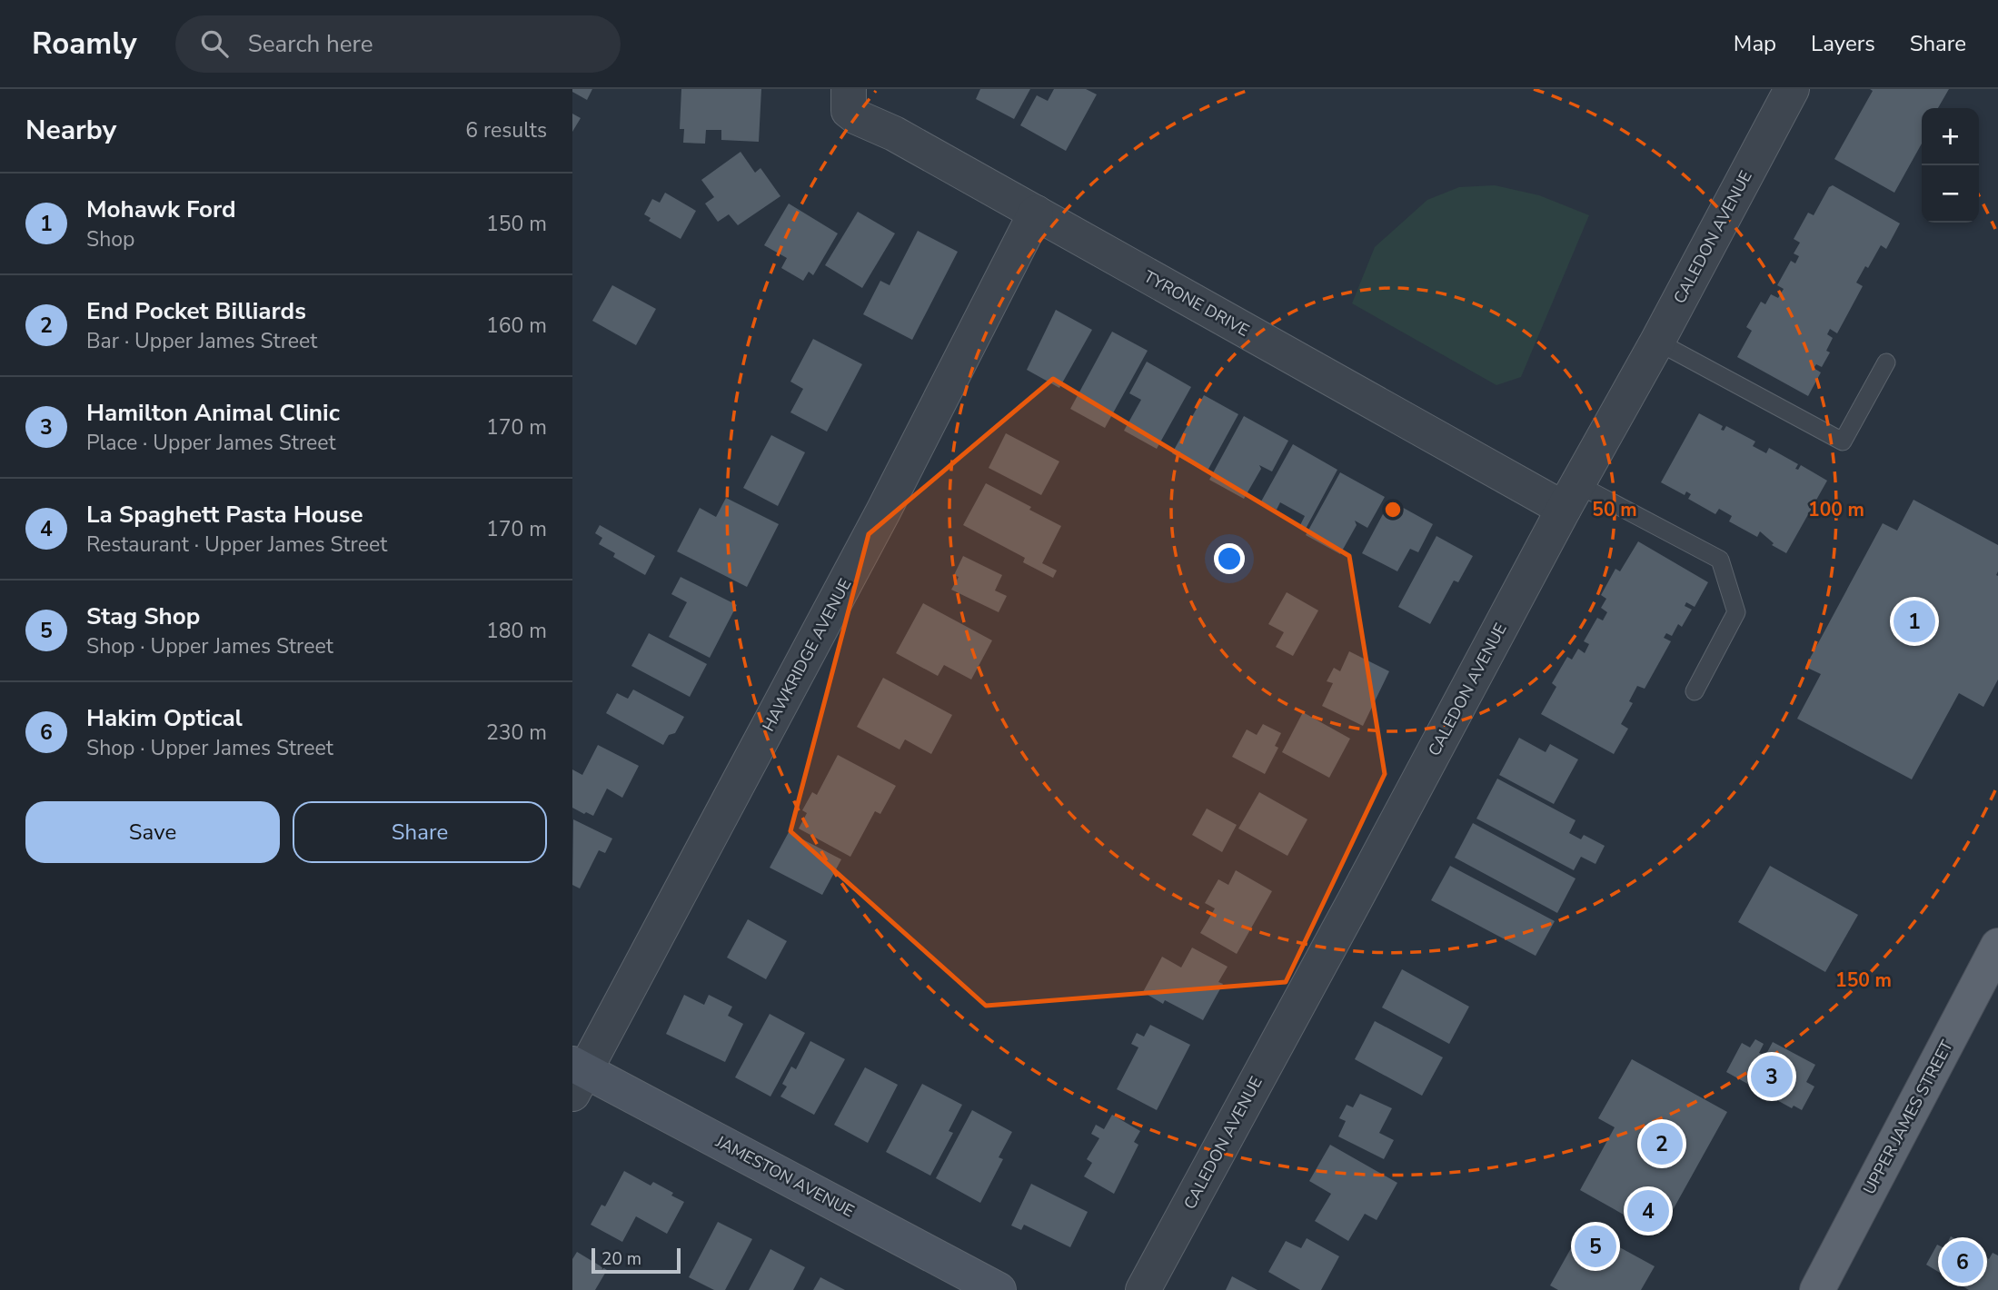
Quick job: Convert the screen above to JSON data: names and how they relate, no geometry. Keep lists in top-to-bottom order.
{
  "streets": {
    "main road": ["UPPER JAMES STREET"],
    "street": [
      "CALEDON AVENUE",
      "TYRONE DRIVE",
      "HAWKRIDGE AVENUE",
      "JAMESTON AVENUE"
    ]
  },
  "crossings": [
    ["CALEDON AVENUE", "TYRONE DRIVE"],
    ["TYRONE DRIVE", "HAWKRIDGE AVENUE"],
    ["HAWKRIDGE AVENUE", "JAMESTON AVENUE"]
  ],
  "scale_bar": "20 m",
  "page": {
    "header": "Roamly",
    "search": "Search here",
    "nav": ["Map", "Layers", "Share"],
    "heading": ["Nearby", "6 results"],
    "map_buttons": ["+", "−"],
    "list": [
      {
        "mark": "1",
        "name": "Mohawk Ford",
        "note": "Shop",
        "value": "150 m"
      },
      {
        "mark": "2",
        "name": "End Pocket Billiards",
        "note": "Bar · Upper James Street",
        "value": "160 m"
      },
      {
        "mark": "3",
        "name": "Hamilton Animal Clinic",
        "note": "Place · Upper James Street",
        "value": "170 m"
      },
      {
        "mark": "4",
        "name": "La Spaghett Pasta House",
        "note": "Restaurant · Upper James Street",
        "value": "170 m"
      },
      {
        "mark": "5",
        "name": "Stag Shop",
        "note": "Shop · Upper James Street",
        "value": "180 m"
      },
      {
        "mark": "6",
        "name": "Hakim Optical",
        "note": "Shop · Upper James Street",
        "value": "230 m"
      }
    ],
    "pins": [
      "1",
      "3",
      "2",
      "4",
      "5",
      "6"
    ],
    "buttons": ["Save", "Share"],
    "scale": "20 m"
  },
  "rings": ["50 m", "100 m", "150 m"]
}
